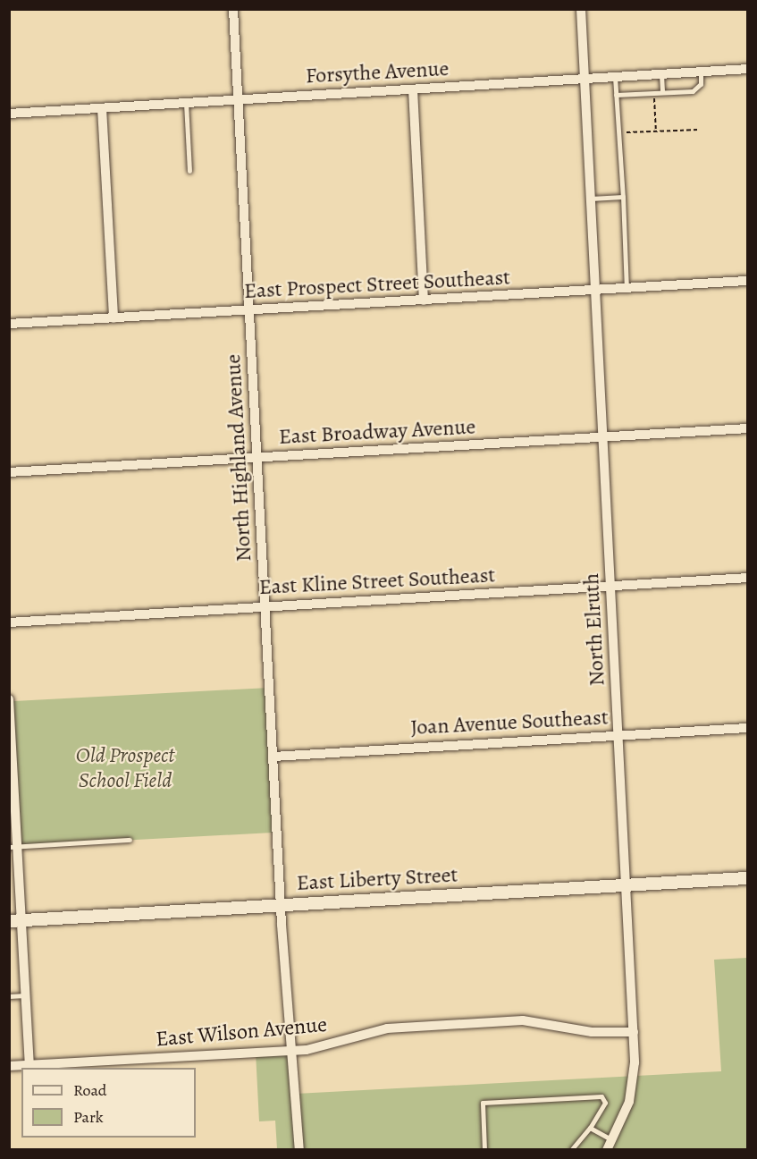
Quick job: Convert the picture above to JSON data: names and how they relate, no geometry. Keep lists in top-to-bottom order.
{
  "streets": {
    "street": [
      "Forsythe Avenue",
      "East Prospect Street Southeast",
      "East Broadway Avenue",
      "North Highland Avenue",
      "East Kline Street Southeast",
      "North Elruth",
      "Joan Avenue Southeast",
      "East Liberty Street",
      "East Wilson Avenue"
    ]
  },
  "crossings": [
    ["Forsythe Avenue", "North Highland Avenue"],
    ["Forsythe Avenue", "North Elruth"],
    ["East Prospect Street Southeast", "North Highland Avenue"],
    ["East Prospect Street Southeast", "North Elruth"],
    ["East Broadway Avenue", "North Highland Avenue"],
    ["East Broadway Avenue", "North Elruth"],
    ["North Highland Avenue", "East Kline Street Southeast"],
    ["North Highland Avenue", "Joan Avenue Southeast"],
    ["North Highland Avenue", "East Liberty Street"],
    ["North Highland Avenue", "East Wilson Avenue"],
    ["East Kline Street Southeast", "North Elruth"],
    ["North Elruth", "Joan Avenue Southeast"],
    ["North Elruth", "East Liberty Street"],
    ["North Elruth", "East Wilson Avenue"]
  ],
  "parks": ["Old Prospect School Field"],
  "legend": ["Road", "Park"]
}
